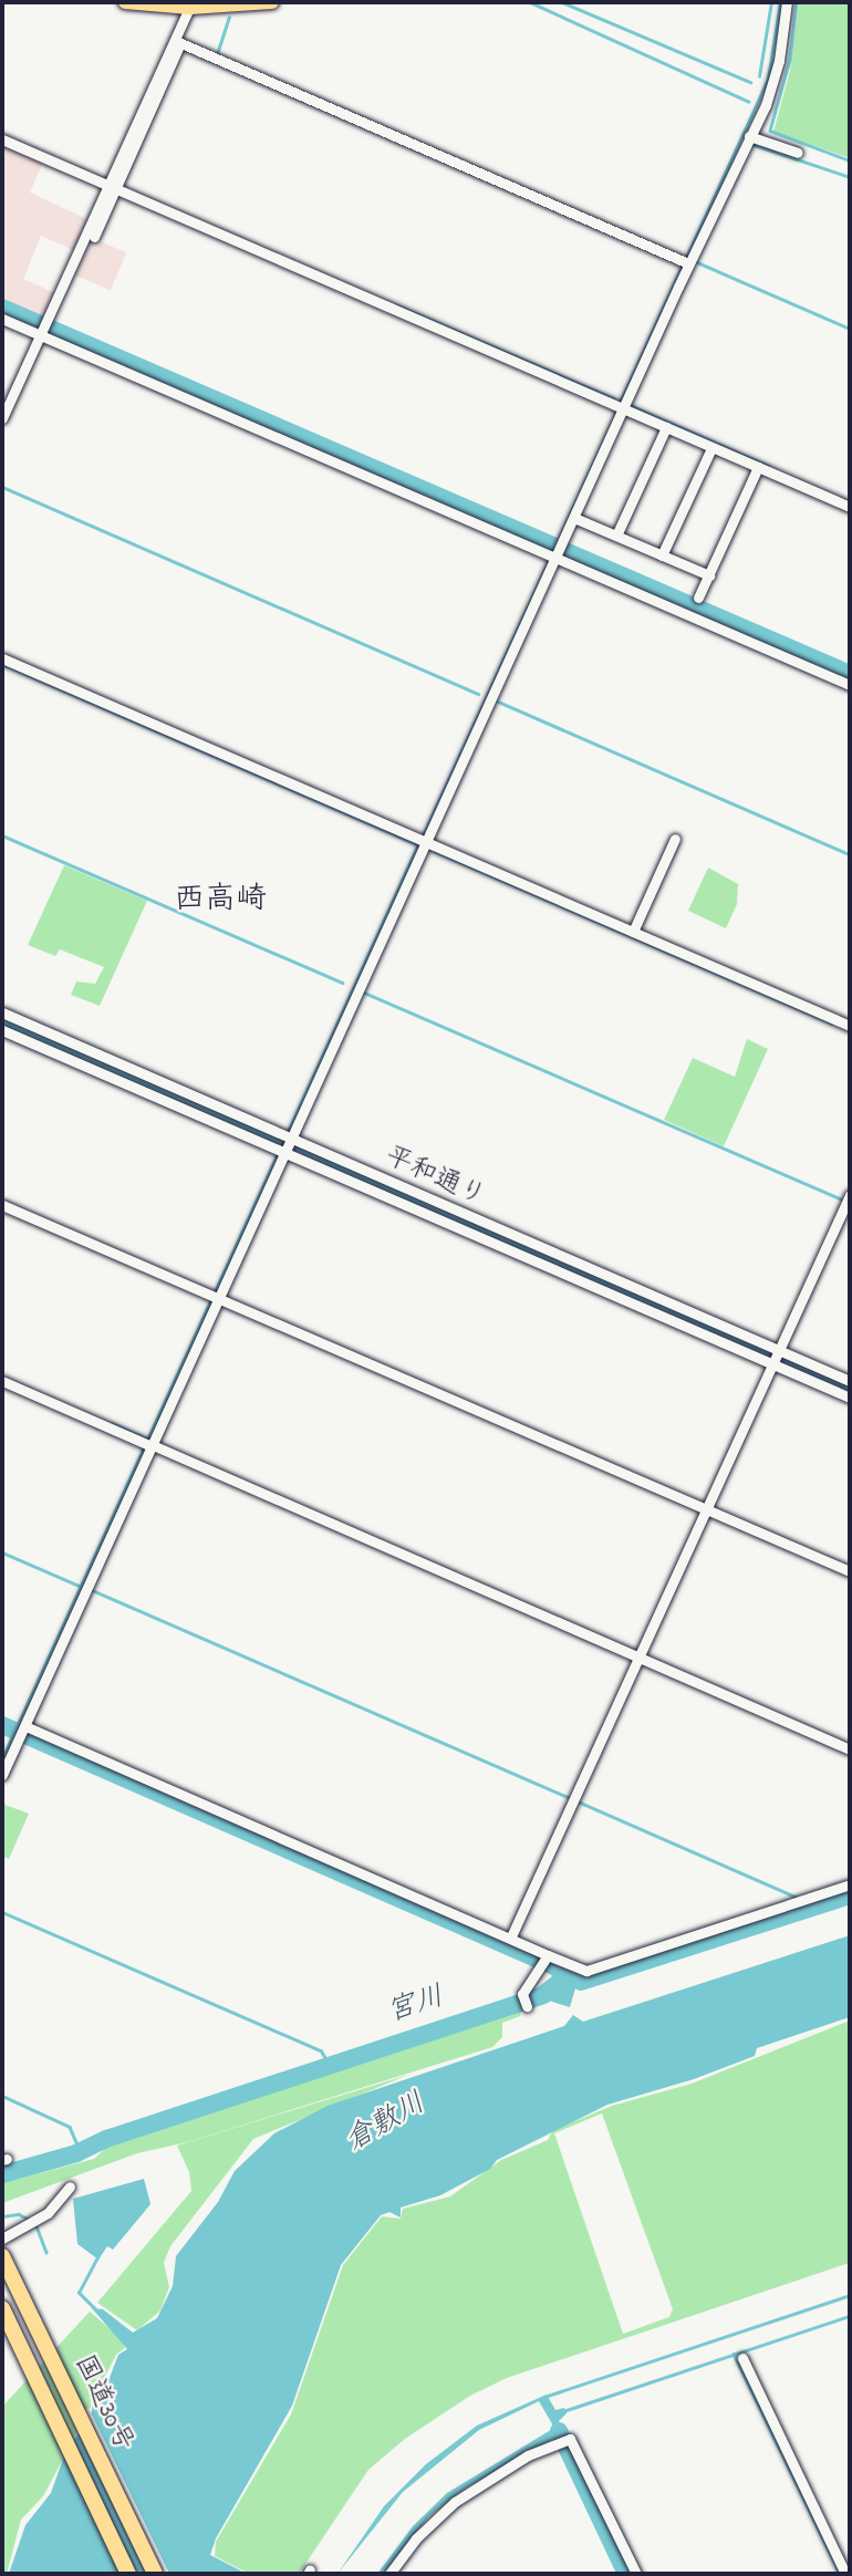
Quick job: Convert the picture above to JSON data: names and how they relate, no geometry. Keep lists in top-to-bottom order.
{
  "streets": {
    "highway": ["国道30号"],
    "street": ["平和通り"]
  },
  "districts": ["西高崎"],
  "water": ["宮川", "倉敷川"]
}
